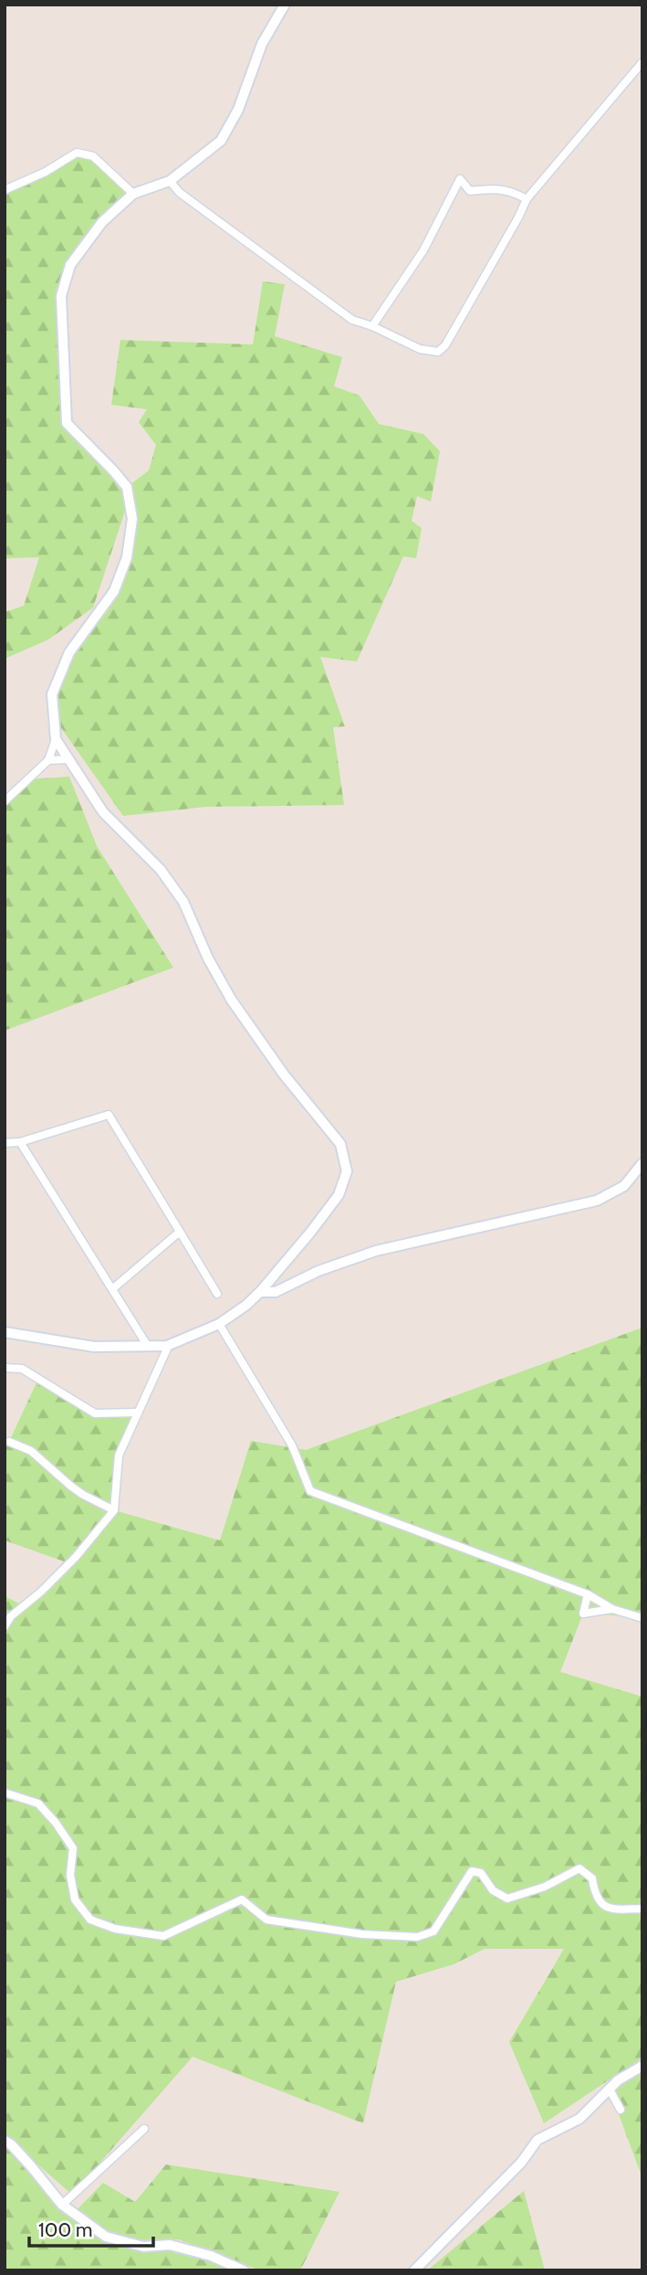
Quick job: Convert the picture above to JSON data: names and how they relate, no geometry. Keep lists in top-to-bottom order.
{
  "scale_bar": "100 m"
}
